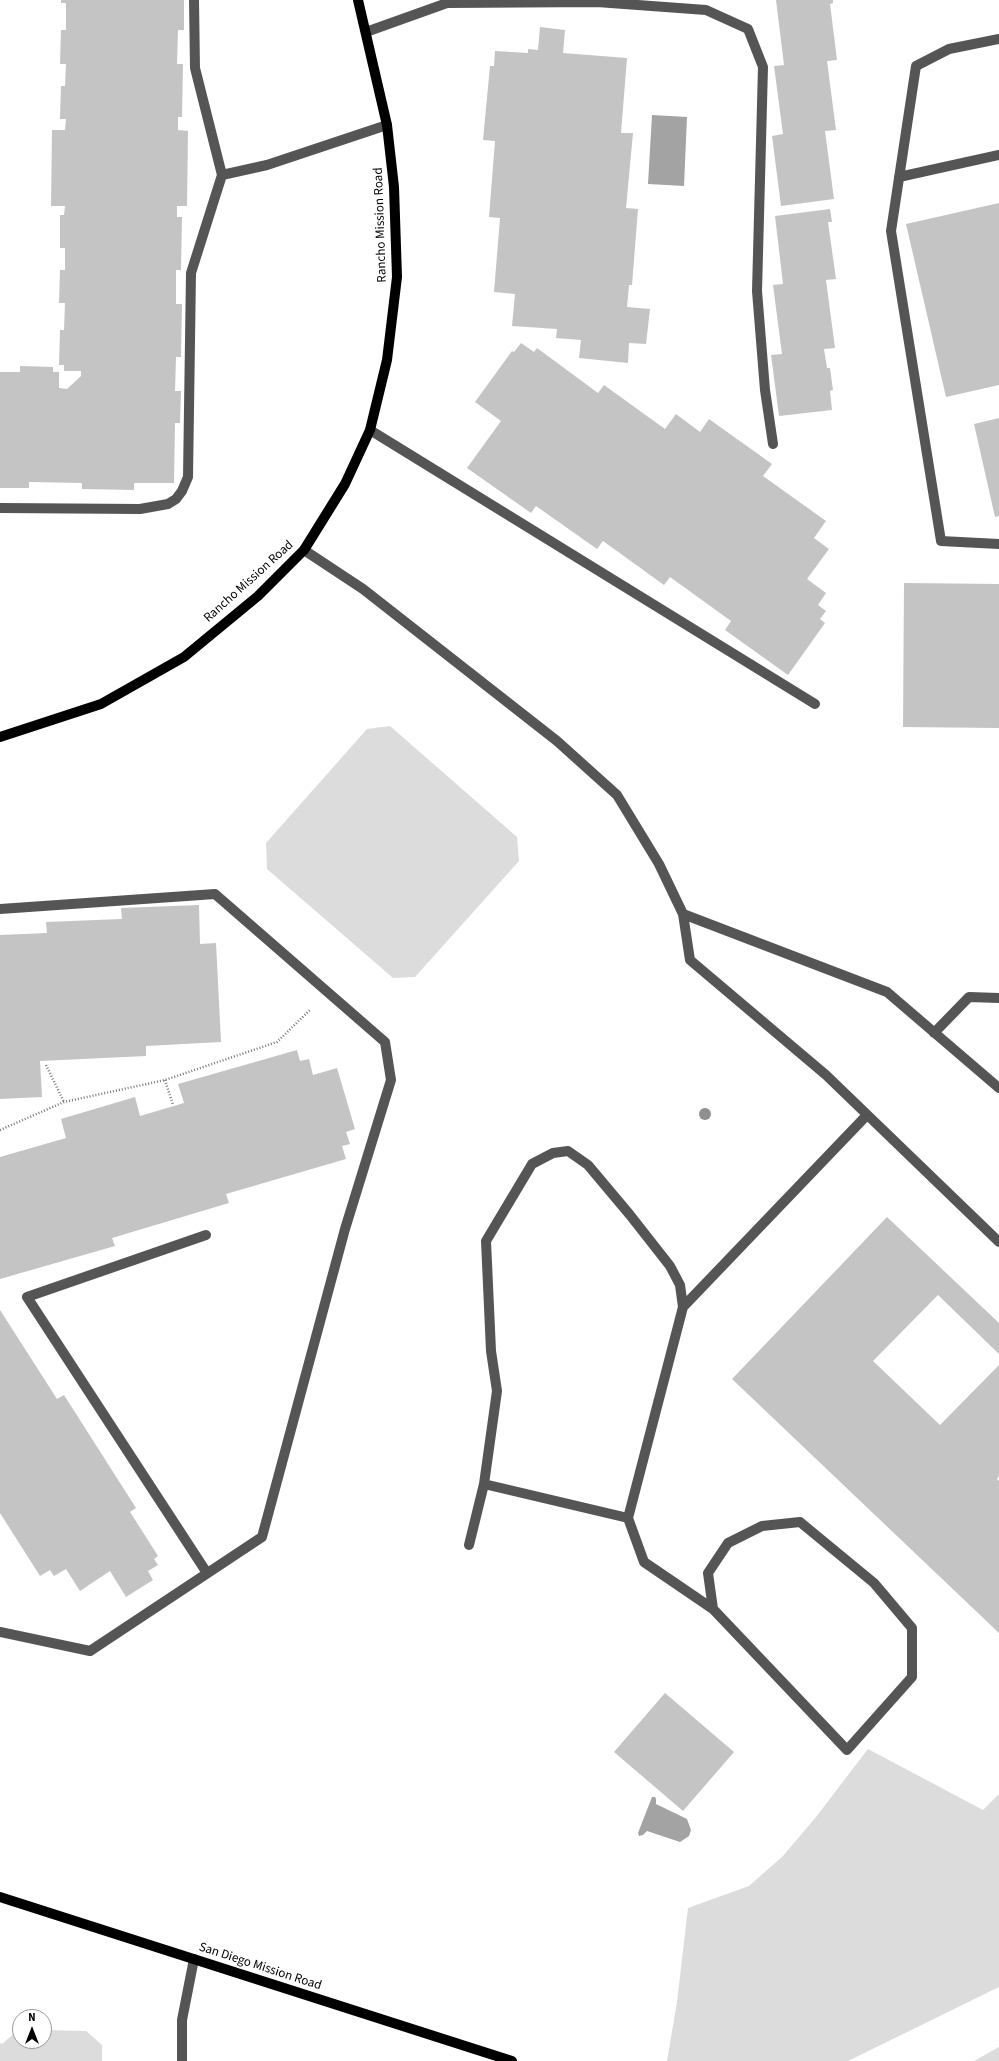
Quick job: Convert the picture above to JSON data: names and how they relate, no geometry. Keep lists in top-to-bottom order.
{
  "streets": {
    "main road": ["Rancho Mission Road", "San Diego Mission Road"]
  },
  "north": "top"
}
